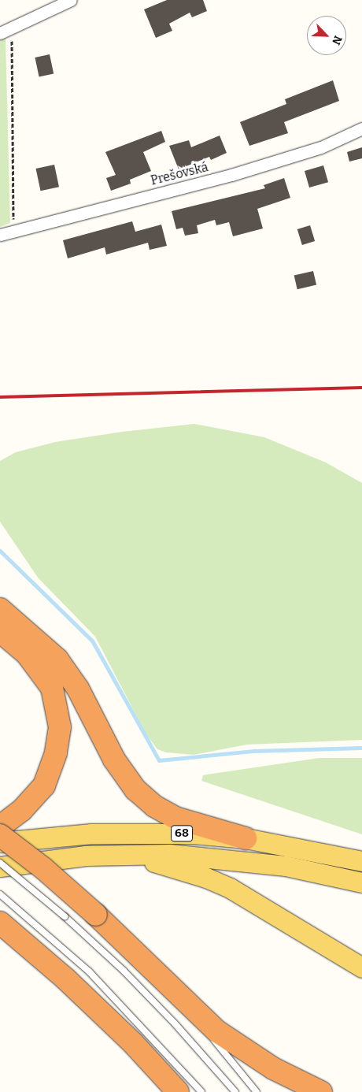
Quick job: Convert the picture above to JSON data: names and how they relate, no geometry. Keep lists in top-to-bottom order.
{
  "streets": {
    "main road": ["68"],
    "street": ["Prešovská"]
  },
  "north": "bottom right"
}
